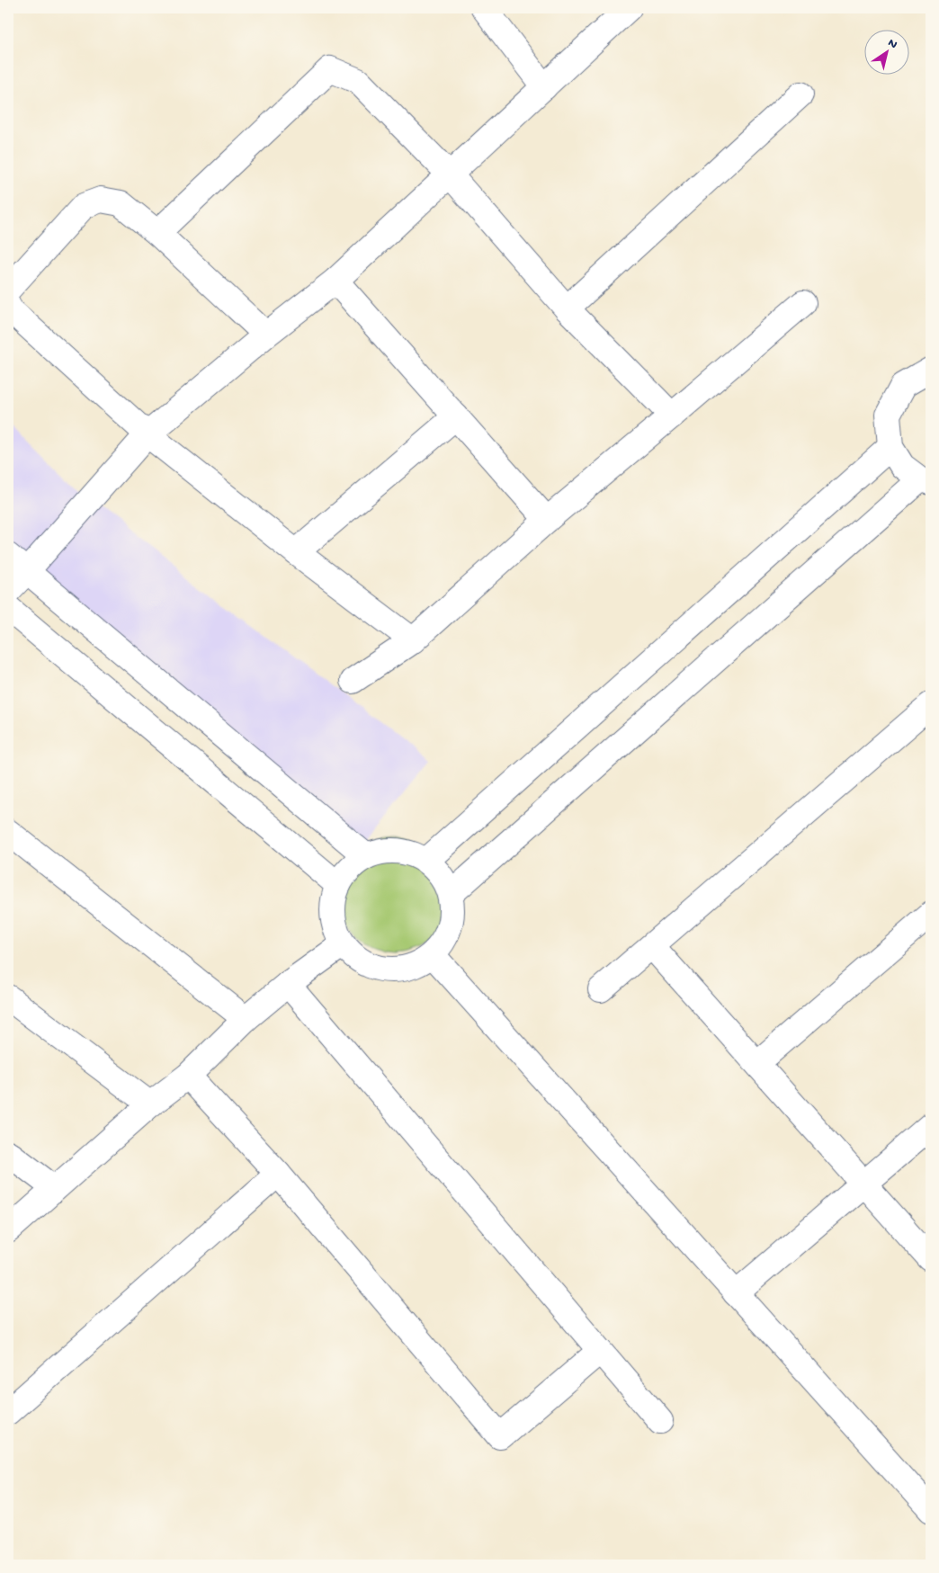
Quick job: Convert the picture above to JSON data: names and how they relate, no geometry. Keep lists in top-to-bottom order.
{
  "north": "top right"
}
